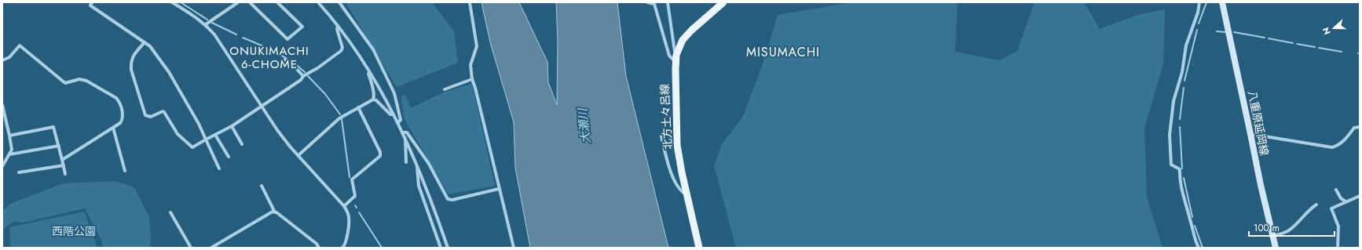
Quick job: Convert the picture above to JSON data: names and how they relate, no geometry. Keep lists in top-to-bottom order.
{
  "streets": {
    "main road": ["北方土々呂線", "八重原延岡線"]
  },
  "districts": ["ONUKIMACHI 6-CHOME", "MISUMACHI"],
  "water": ["大瀬川"],
  "parks": ["西階公園"],
  "scale_bar": "100 m",
  "north": "left"
}
